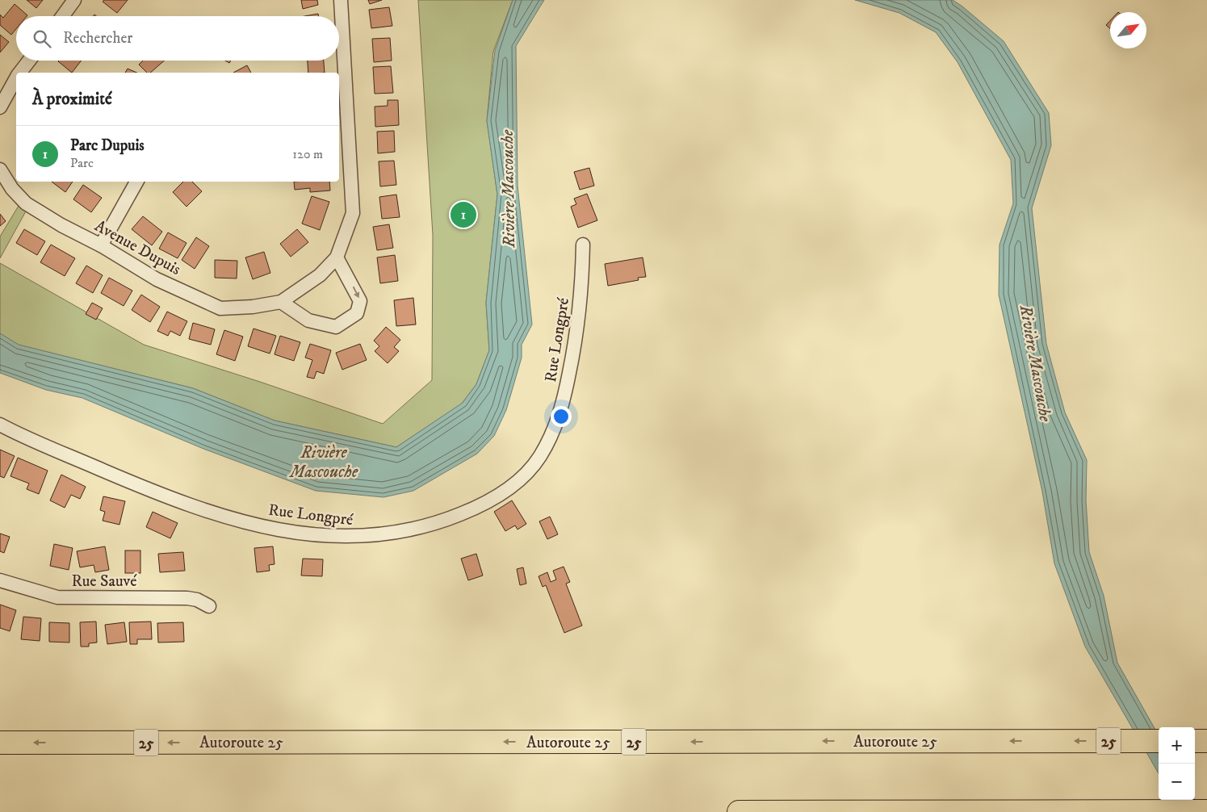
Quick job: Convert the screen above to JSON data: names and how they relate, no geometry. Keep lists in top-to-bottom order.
{
  "streets": {
    "highway": ["Autoroute 25", "25"],
    "street": ["Avenue Dupuis", "Rue Longpré", "Rue Sauvé"]
  },
  "water": ["Rivière Mascouche"],
  "north": "top right",
  "page": {
    "search": "Rechercher",
    "heading": "À proximité",
    "list": [
      {
        "mark": "1",
        "name": "Parc Dupuis",
        "note": "Parc",
        "value": "120 m"
      }
    ],
    "pins": "1",
    "map_buttons": ["+", "−"]
  }
}
